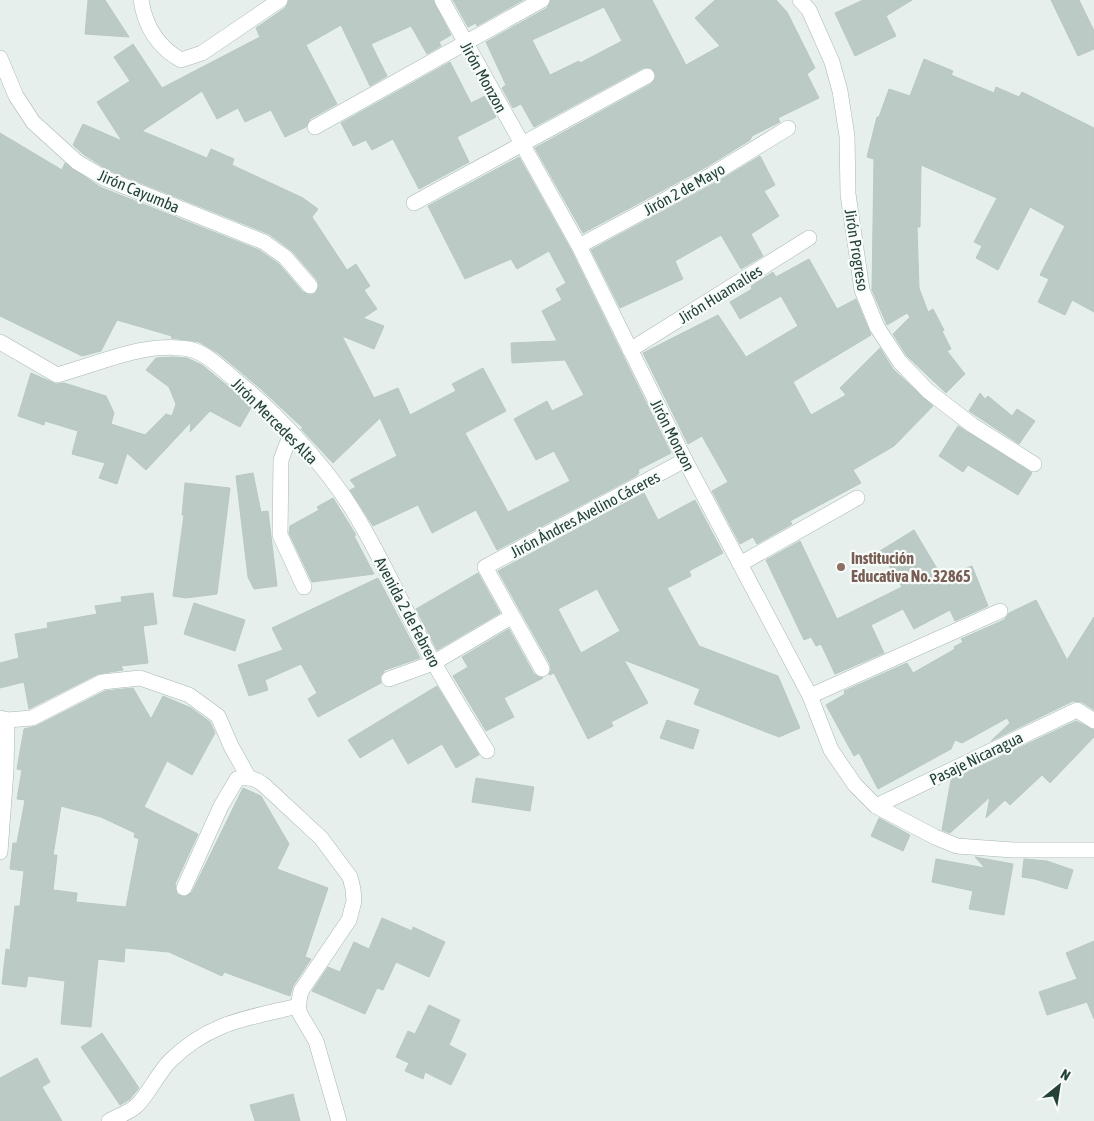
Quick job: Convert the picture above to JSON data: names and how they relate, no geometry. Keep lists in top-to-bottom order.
{
  "streets": {
    "street": [
      "Jirón Monzon",
      "Jirón 2 de Mayo",
      "Jirón Cayumba",
      "Jirón Progreso",
      "Jirón Huamalíes",
      "Jirón Mercedes Alta",
      "Jirón Ándres Avelino Cáceres",
      "Avenida 2 de Febrero",
      "Pasaje Nicaragua"
    ]
  },
  "crossings": [
    ["Jirón Monzon", "Jirón 2 de Mayo"],
    ["Jirón Monzon", "Jirón Huamalíes"],
    ["Jirón Monzon", "Jirón Ándres Avelino Cáceres"],
    ["Jirón Monzon", "Pasaje Nicaragua"],
    ["Jirón Mercedes Alta", "Avenida 2 de Febrero"]
  ],
  "places": ["Institución Educativa No. 32865"],
  "north": "top right"
}
